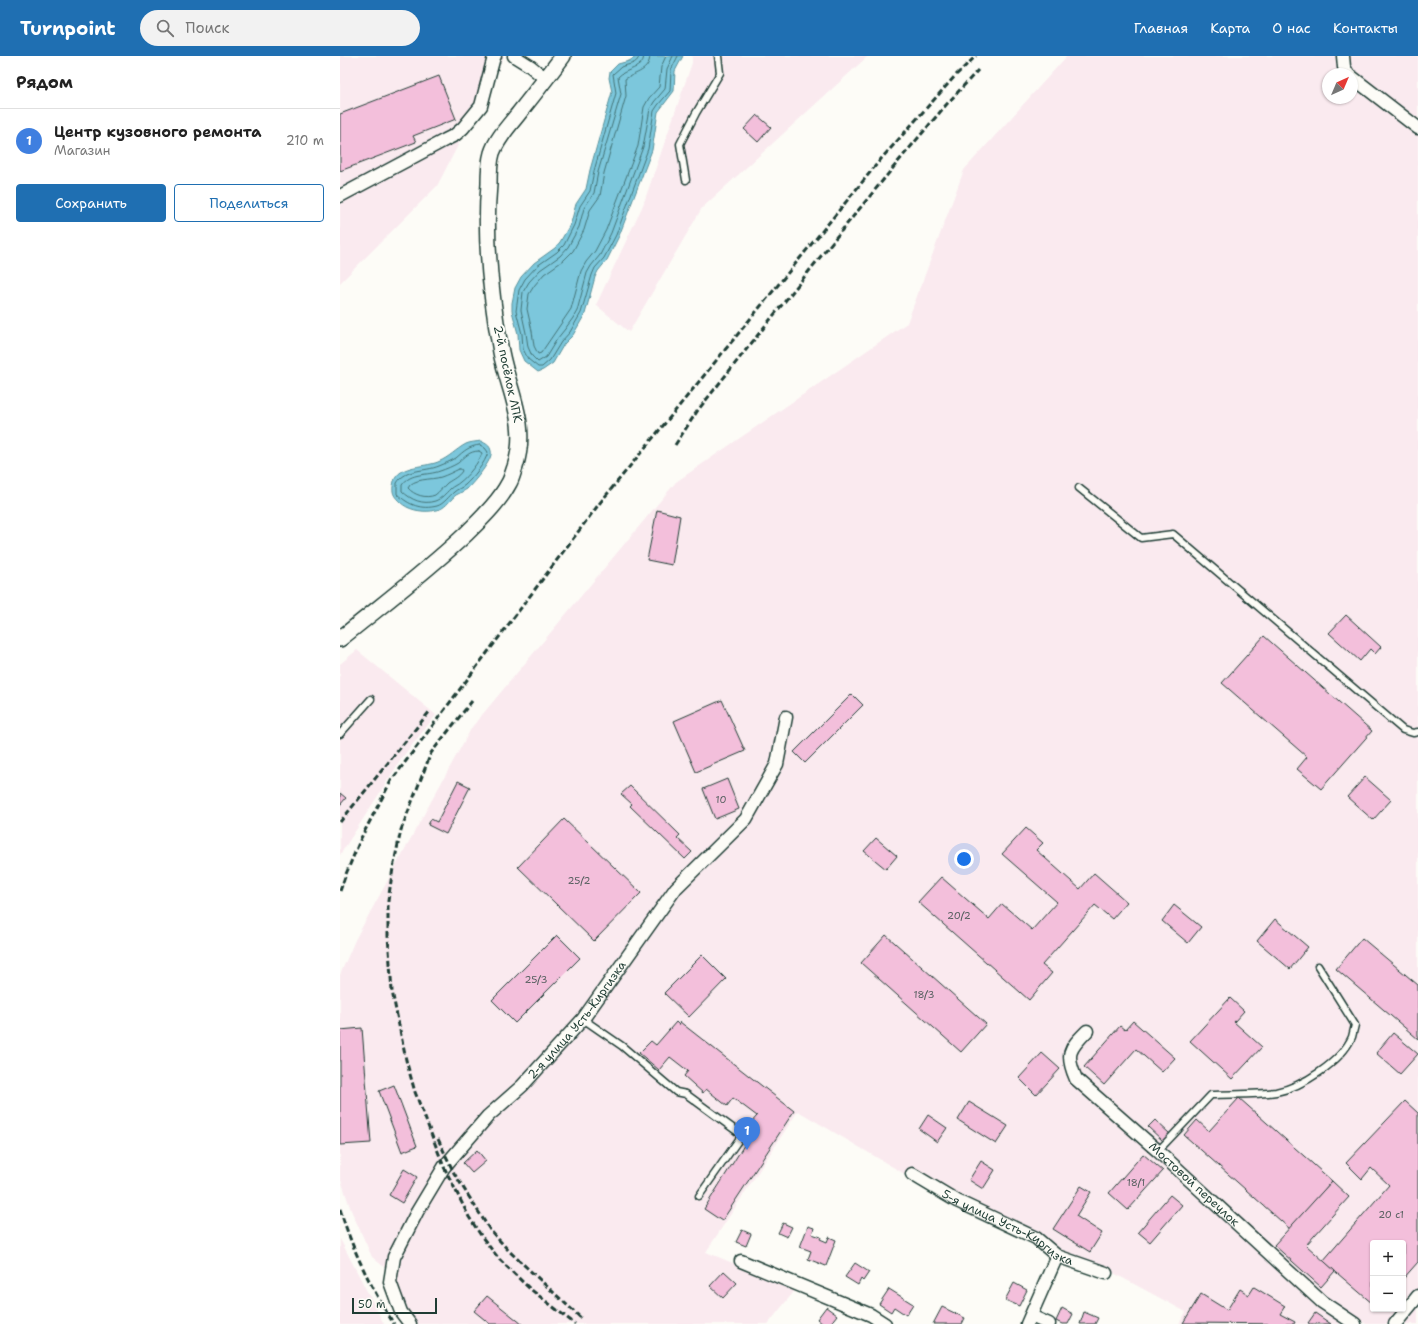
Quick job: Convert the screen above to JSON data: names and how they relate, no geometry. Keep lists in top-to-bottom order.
{
  "streets": {
    "street": [
      "2-й посёлок ЛПК",
      "2-я улица Усть-Киргизка",
      "Мостовой переулок",
      "5-я улица Усть-Киргизка"
    ]
  },
  "house_numbers": [
    "10",
    "25/2",
    "20/2",
    "25/3",
    "18/3",
    "18/1",
    "20 с1"
  ],
  "scale_bar": "50 m",
  "north": "top right",
  "page": {
    "header": "Turnpoint",
    "search": "Поиск",
    "nav": [
      "Главная",
      "Карта",
      "О нас",
      "Контакты"
    ],
    "heading": "Рядом",
    "list": [
      {
        "mark": "1",
        "name": "Центр кузовного ремонта",
        "note": "Магазин",
        "value": "210 m"
      }
    ],
    "buttons": ["Сохранить", "Поделиться"],
    "pins": "1",
    "map_buttons": ["+", "−"],
    "scale": "50 m"
  }
}
